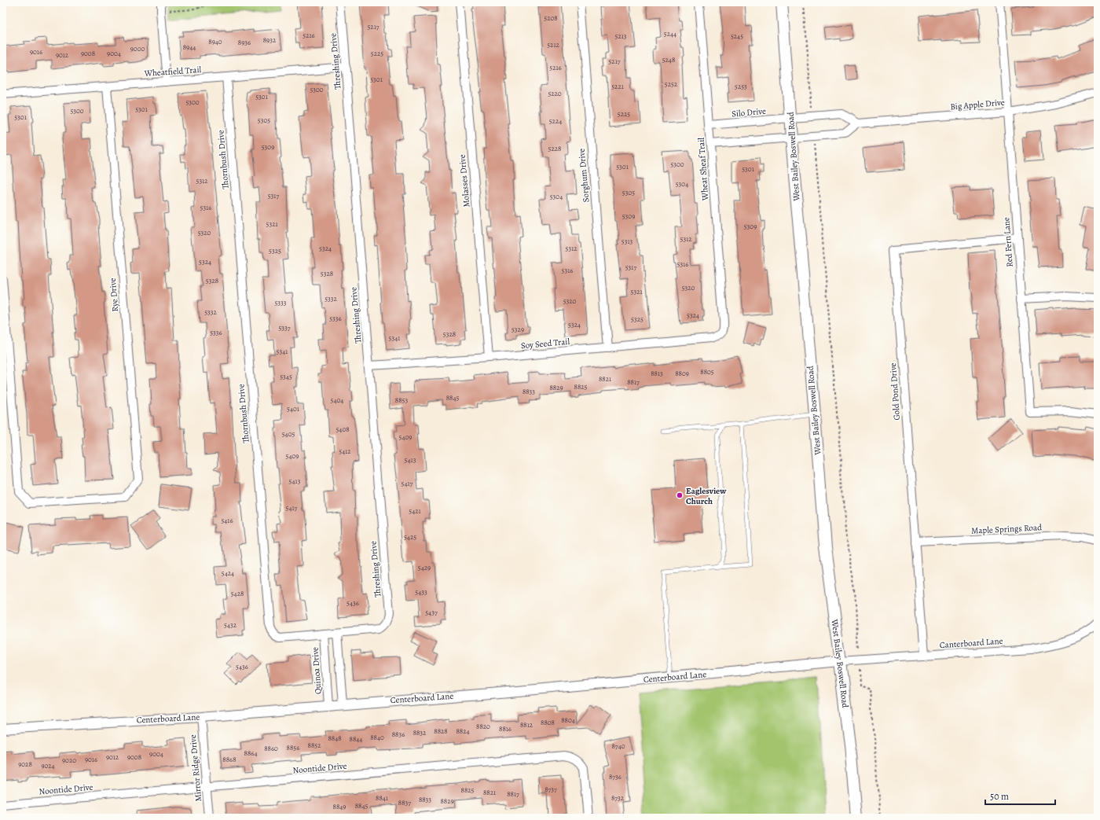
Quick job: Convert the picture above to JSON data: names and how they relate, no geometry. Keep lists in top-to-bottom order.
{
  "streets": {
    "main road": ["West Bailey Boswell Road"],
    "street": [
      "Threshing Drive",
      "Wheatfield Trail",
      "Big Apple Drive",
      "Silo Drive",
      "Thornbush Drive",
      "Wheat Sheaf Trail",
      "Sorghum Drive",
      "Molasses Drive",
      "Red Fern Lane",
      "Rye Drive",
      "Soy Seed Trail",
      "Gold Pond Drive",
      "Maple Springs Road",
      "Canterboard Lane",
      "Quinoa Drive",
      "Centerboard Lane",
      "Mirror Ridge Drive",
      "Noontide Drive"
    ]
  },
  "crossings": [
    ["Threshing Drive", "Wheatfield Trail"],
    ["Threshing Drive", "Thornbush Drive"],
    ["Threshing Drive", "Soy Seed Trail"],
    ["Wheatfield Trail", "Thornbush Drive"],
    ["Wheatfield Trail", "Rye Drive"],
    ["Big Apple Drive", "Red Fern Lane"],
    ["Silo Drive", "West Bailey Boswell Road"],
    ["Silo Drive", "Wheat Sheaf Trail"],
    ["West Bailey Boswell Road", "Canterboard Lane"],
    ["West Bailey Boswell Road", "Centerboard Lane"],
    ["Thornbush Drive", "Quinoa Drive"],
    ["Wheat Sheaf Trail", "Soy Seed Trail"],
    ["Sorghum Drive", "Soy Seed Trail"],
    ["Molasses Drive", "Soy Seed Trail"],
    ["Red Fern Lane", "Gold Pond Drive"],
    ["Gold Pond Drive", "Maple Springs Road"],
    ["Gold Pond Drive", "Canterboard Lane"],
    ["Canterboard Lane", "Centerboard Lane"],
    ["Quinoa Drive", "Centerboard Lane"],
    ["Centerboard Lane", "Mirror Ridge Drive"],
    ["Mirror Ridge Drive", "Noontide Drive"]
  ],
  "places": ["Eaglesview Church"],
  "house_numbers": [
    "5208",
    "5217",
    "5244",
    "5216",
    "5213",
    "5245",
    "8932",
    "8940",
    "8936",
    "5212",
    "8944",
    "9000",
    "9016",
    "9008",
    "9004",
    "5225",
    "9012",
    "5248",
    "5217",
    "5216",
    "5301",
    "5252",
    "5221",
    "5253",
    "5300",
    "5220",
    "5301",
    "5300",
    "5301",
    "5300",
    "5225",
    "5301",
    "5305",
    "5224",
    "5309",
    "5228",
    "5300",
    "5301",
    "5301",
    "5312",
    "5304",
    "5305",
    "5317",
    "5304",
    "5316",
    "5309",
    "5321",
    "5309",
    "5320",
    "5312",
    "5313",
    "5324",
    "5312",
    "5325",
    "5324",
    "5316",
    "5317",
    "5316",
    "5328",
    "5328",
    "5320",
    "5321",
    "5332",
    "5320",
    "5333",
    "5332",
    "5324",
    "5336",
    "5325",
    "5324",
    "5337",
    "5329",
    "5336",
    "5328",
    "5341",
    "5341",
    "8805",
    "8813",
    "8809",
    "5345",
    "8821",
    "8817",
    "8825",
    "8829",
    "8833",
    "8845",
    "5404",
    "8853",
    "5401",
    "5408",
    "5405",
    "5409",
    "5412",
    "5409",
    "5413",
    "5413",
    "5417",
    "5417",
    "5421",
    "5416",
    "5425",
    "5429",
    "5424",
    "5433",
    "5428",
    "5436",
    "5437",
    "5432",
    "5436",
    "8804",
    "8808",
    "8812",
    "8820",
    "8816",
    "8828",
    "8824",
    "8832",
    "8836",
    "8840",
    "8848",
    "8844",
    "8852",
    "8740",
    "8856",
    "8860",
    "8864",
    "9004",
    "9012",
    "9008",
    "9016",
    "8868",
    "9020",
    "9028",
    "9024",
    "8736",
    "8737",
    "8825",
    "8821",
    "8817",
    "8841",
    "8732",
    "8833",
    "8829",
    "8837",
    "8845",
    "8849"
  ],
  "scale_bar": "50 m"
}
